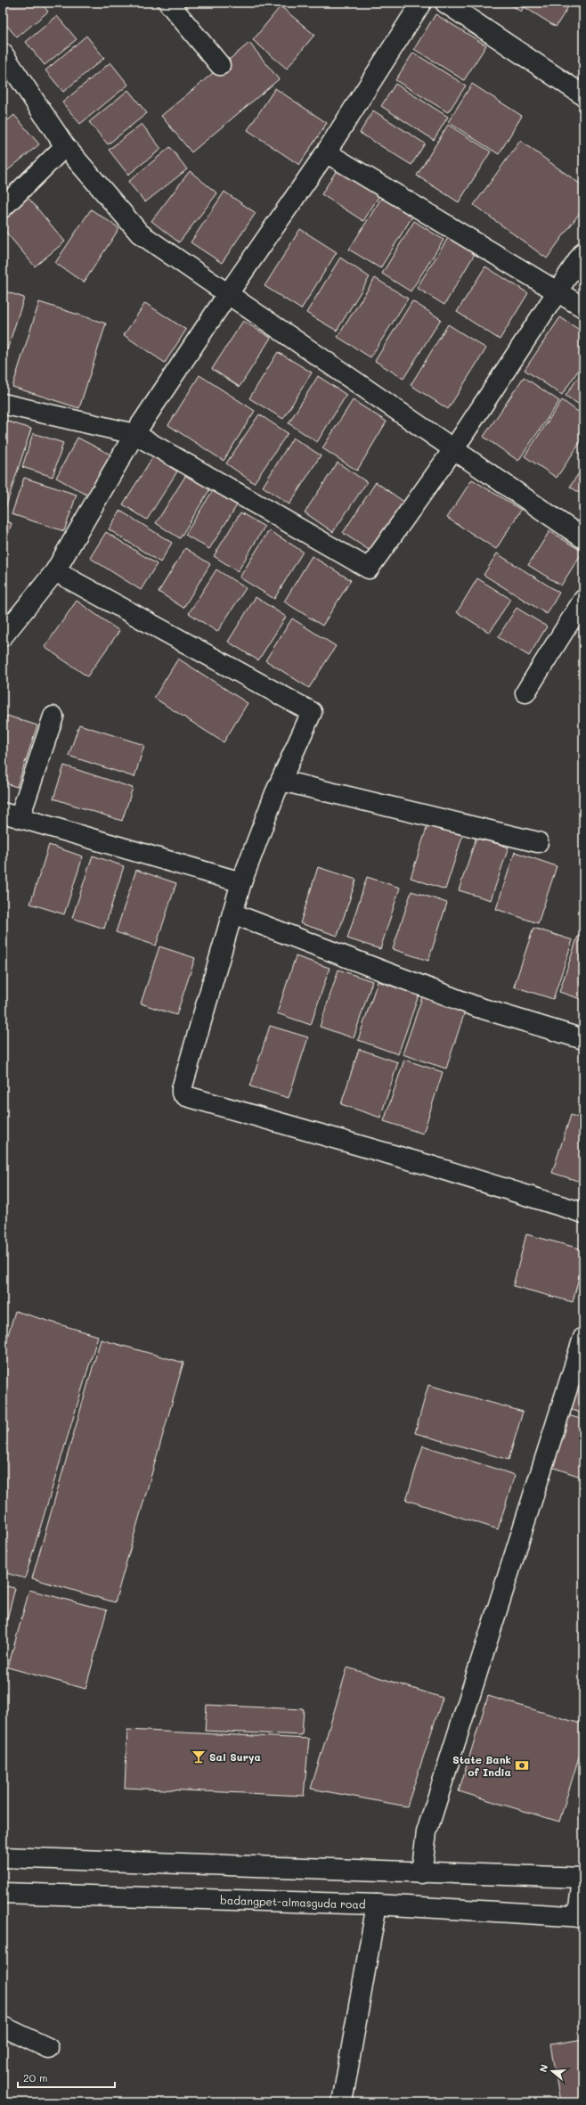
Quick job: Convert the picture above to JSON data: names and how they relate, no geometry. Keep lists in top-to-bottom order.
{
  "streets": {
    "street": ["badangpet-almasguda road"]
  },
  "places": {
    "bar": ["Sai Surya"],
    "bank": ["State Bank of India"]
  },
  "scale_bar": "20 m",
  "north": "left"
}
